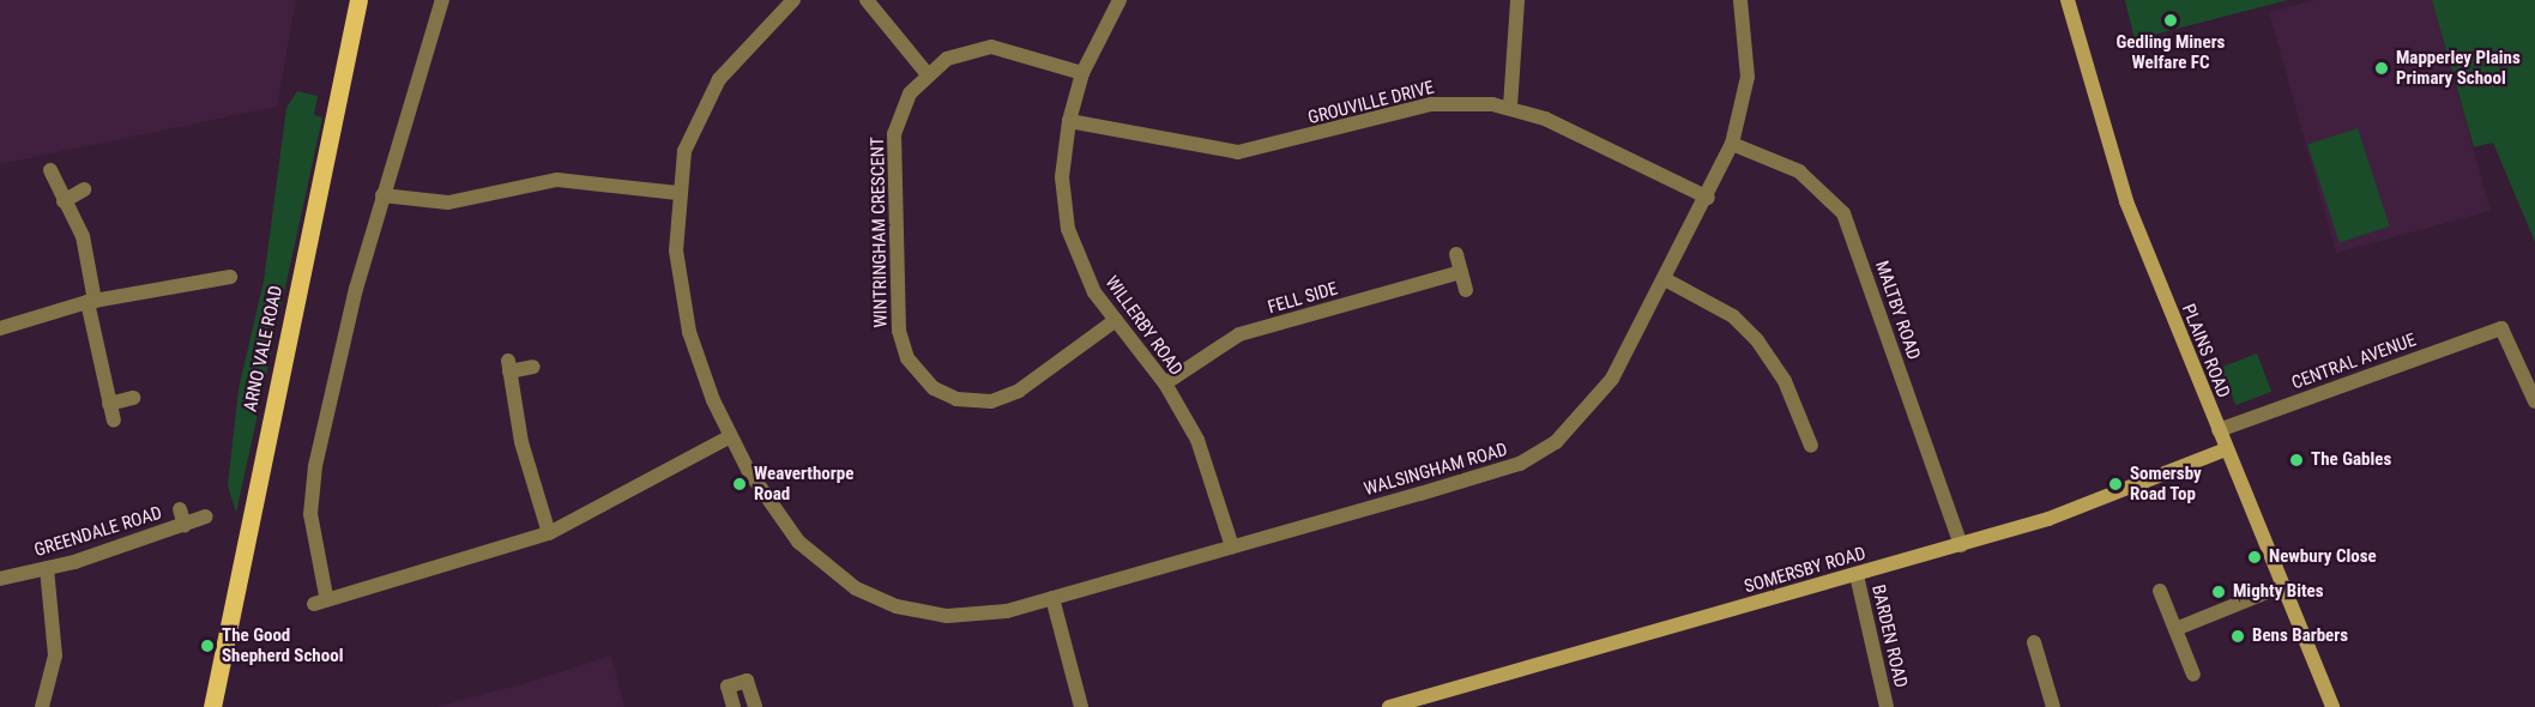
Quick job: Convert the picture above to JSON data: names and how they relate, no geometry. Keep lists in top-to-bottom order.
{
  "streets": {
    "main road": ["ARNO VALE ROAD"],
    "street": [
      "GROUVILLE DRIVE",
      "WINTRINGHAM CRESCENT",
      "FELL SIDE",
      "MALTBY ROAD",
      "WILLERBY ROAD",
      "PLAINS ROAD",
      "CENTRAL AVENUE",
      "WALSINGHAM ROAD",
      "GREENDALE ROAD",
      "SOMERSBY ROAD",
      "BARDEN ROAD"
    ]
  },
  "crossings": [
    ["GROUVILLE DRIVE", "WILLERBY ROAD"],
    ["GROUVILLE DRIVE", "WALSINGHAM ROAD"],
    ["WINTRINGHAM CRESCENT", "WILLERBY ROAD"],
    ["FELL SIDE", "WILLERBY ROAD"],
    ["MALTBY ROAD", "WALSINGHAM ROAD"],
    ["MALTBY ROAD", "SOMERSBY ROAD"],
    ["WILLERBY ROAD", "WALSINGHAM ROAD"],
    ["PLAINS ROAD", "CENTRAL AVENUE"],
    ["PLAINS ROAD", "SOMERSBY ROAD"],
    ["SOMERSBY ROAD", "BARDEN ROAD"]
  ],
  "places": [
    "Gedling Miners Welfare FC",
    "Mapperley Plains Primary School",
    "The Gables",
    "Weaverthorpe Road",
    "Somersby Road Top",
    "Newbury Close",
    "Mighty Bites",
    "Bens Barbers",
    "The Good Shepherd School"
  ]
}
